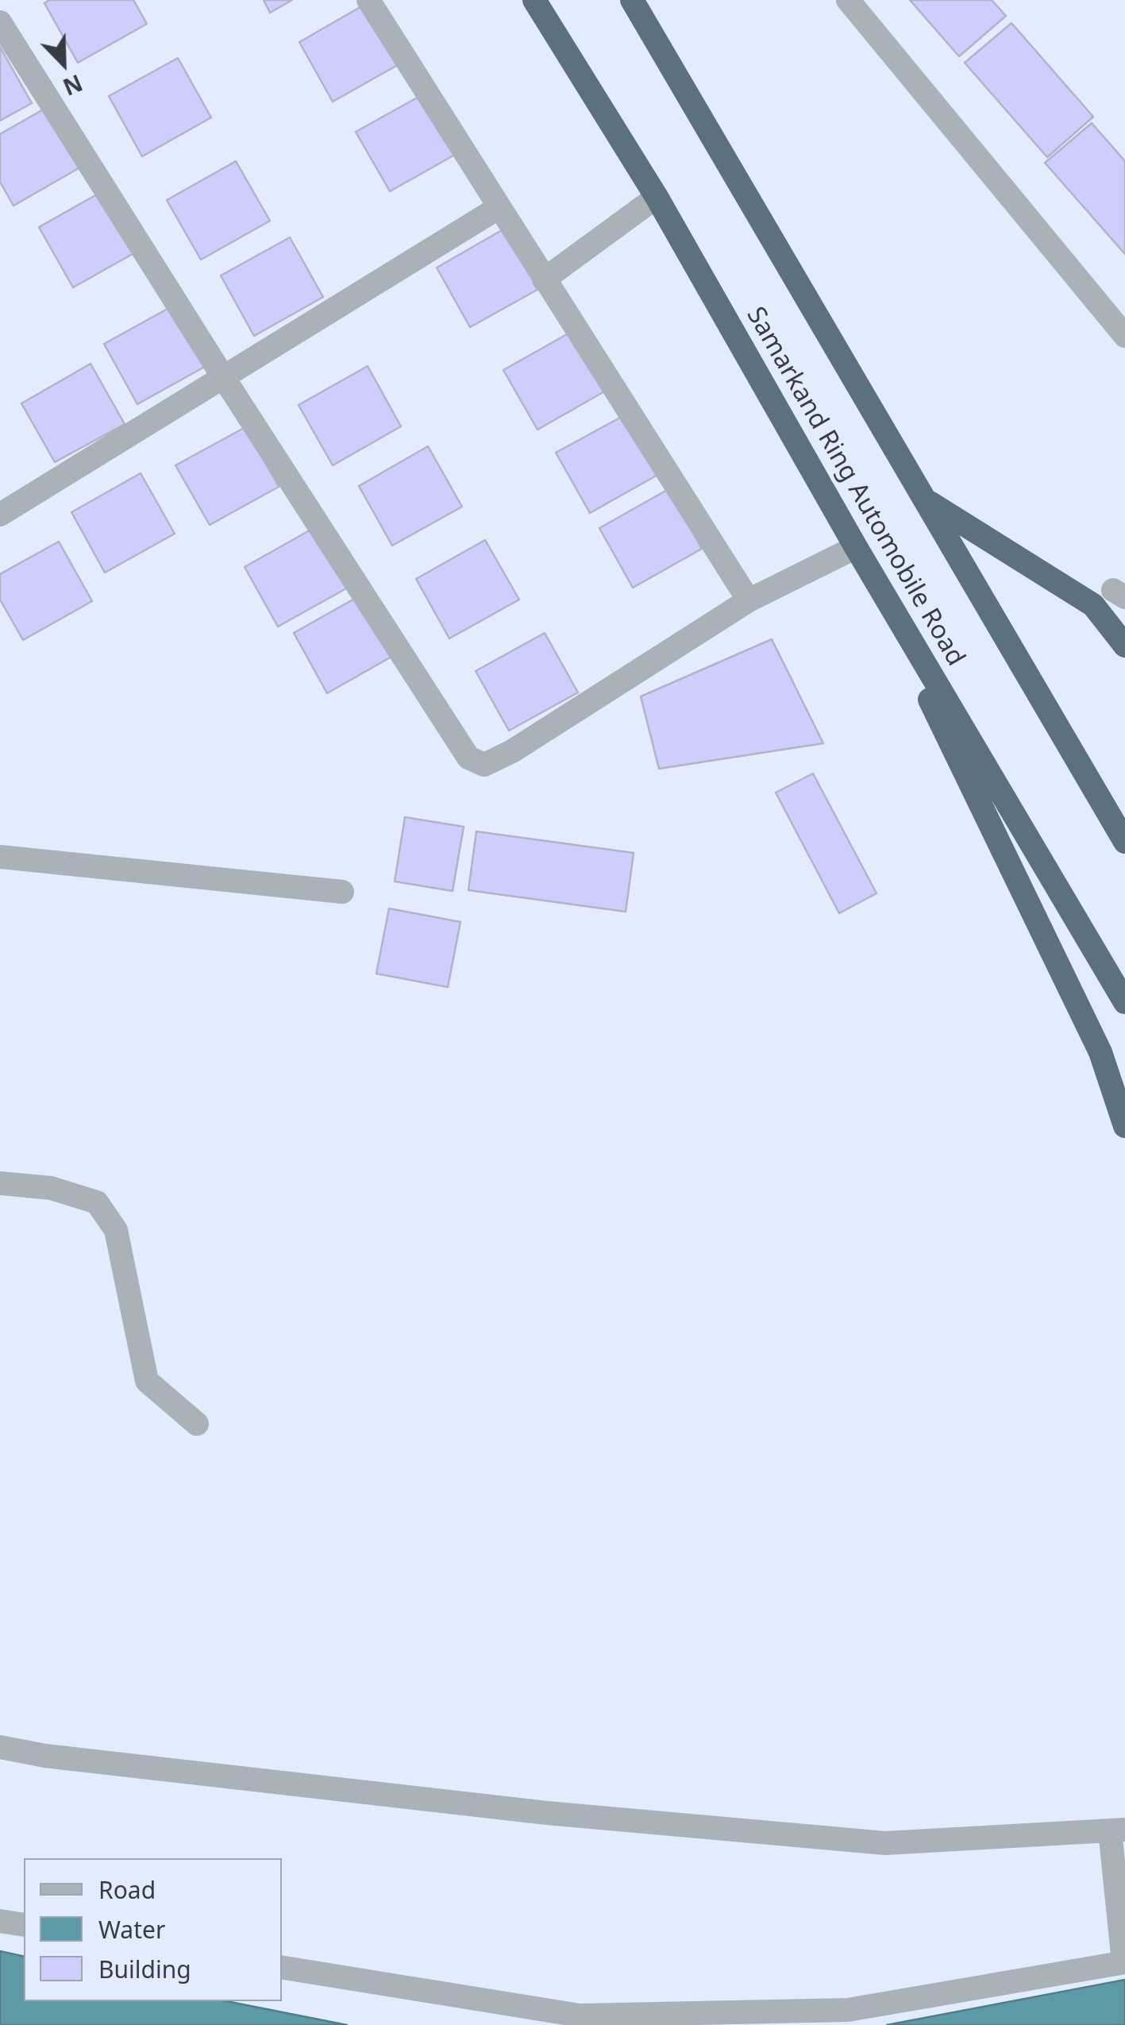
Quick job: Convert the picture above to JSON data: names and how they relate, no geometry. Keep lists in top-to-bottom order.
{
  "streets": {
    "highway": ["Samarkand Ring Automobile Road"]
  },
  "legend": ["Road", "Water", "Building"],
  "north": "bottom right"
}
